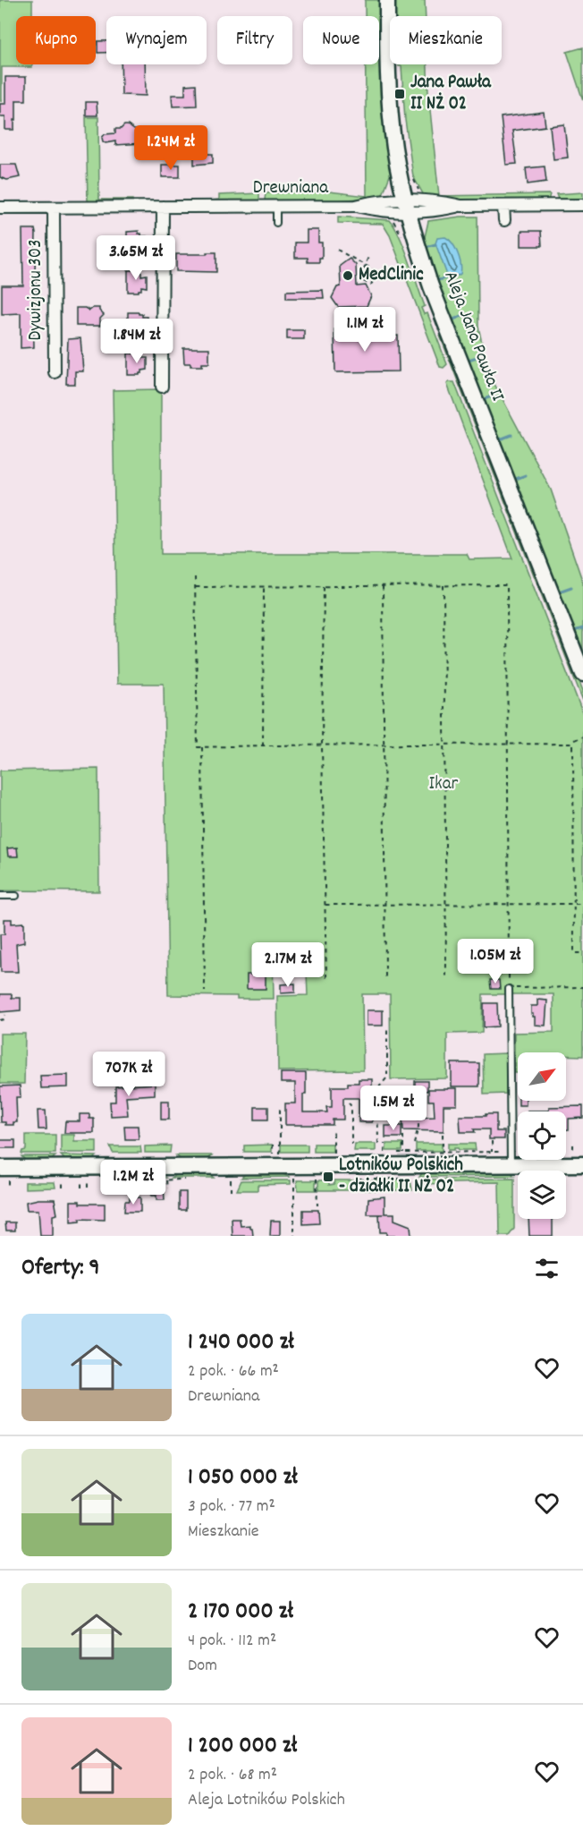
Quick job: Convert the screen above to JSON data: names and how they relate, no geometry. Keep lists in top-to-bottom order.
{
  "streets": {
    "street": ["Drewniana", "Dywizjonu 303", "Aleja Jana Pawła II"]
  },
  "crossings": [
    ["Drewniana", "Dywizjonu 303"],
    ["Drewniana", "Aleja Jana Pawła II"]
  ],
  "parks": ["Ikar"],
  "places": {
    "transit": ["Jana Pawła II NŻ 02", "Lotników Polskich - działki II NŻ 02"],
    "other": ["MedClinic"]
  },
  "north": "top right",
  "page": {
    "chip": [
      "Kupno",
      "Wynajem",
      "Filtry",
      "Nowe",
      "Mieszkanie"
    ],
    "price": [
      "1.24M zł",
      "3.65M zł",
      "1.1M zł",
      "1.84M zł",
      "1.05M zł",
      "2.17M zł",
      "707K zł",
      "1.5M zł",
      "1.2M zł"
    ],
    "heading": "Oferty: 9",
    "list": [
      {
        "name": "1 240 000 zł",
        "note": "2 pok. · 66 m² · Drewniana"
      },
      {
        "name": "1 050 000 zł",
        "note": "3 pok. · 77 m² · Mieszkanie"
      },
      {
        "name": "2 170 000 zł",
        "note": "4 pok. · 112 m² · Dom"
      },
      {
        "name": "1 200 000 zł",
        "note": "2 pok. · 68 m² · Aleja Lotników Polskich"
      }
    ]
  }
}
